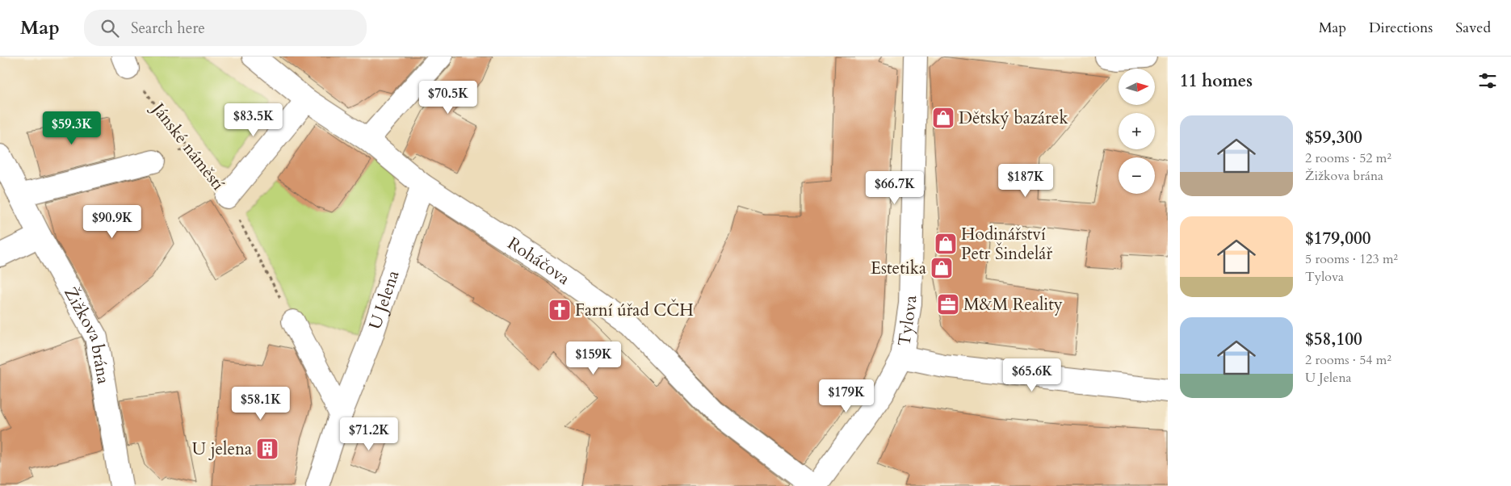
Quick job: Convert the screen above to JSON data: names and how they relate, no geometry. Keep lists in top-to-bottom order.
{
  "streets": {
    "street": [
      "Jánské náměstí",
      "Roháčova",
      "U Jelena",
      "Tylova",
      "Žižkova brána"
    ]
  },
  "crossings": [
    ["Jánské náměstí", "Roháčova"],
    ["Roháčova", "U Jelena"]
  ],
  "places": {
    "shop": ["Dětský bazárek", "Hodinářství Petr Šindelář", "Estetika"],
    "office": ["M&M Reality"],
    "church": ["Farní úřad CČH"],
    "building": ["U jelena"]
  },
  "north": "right",
  "page": {
    "header": "Map",
    "search": "Search here",
    "nav": ["Map", "Directions", "Saved"],
    "heading": "11 homes",
    "map_buttons": ["+", "−"],
    "price": [
      "$70.5K",
      "$83.5K",
      "$59.3K",
      "$187K",
      "$66.7K",
      "$90.9K",
      "$159K",
      "$65.6K",
      "$179K",
      "$58.1K",
      "$71.2K"
    ],
    "list": [
      {
        "name": "$59,300",
        "note": "2 rooms · 52 m² · Žižkova brána"
      },
      {
        "name": "$179,000",
        "note": "5 rooms · 123 m² · Tylova"
      },
      {
        "name": "$58,100",
        "note": "2 rooms · 54 m² · U Jelena"
      }
    ]
  }
}
